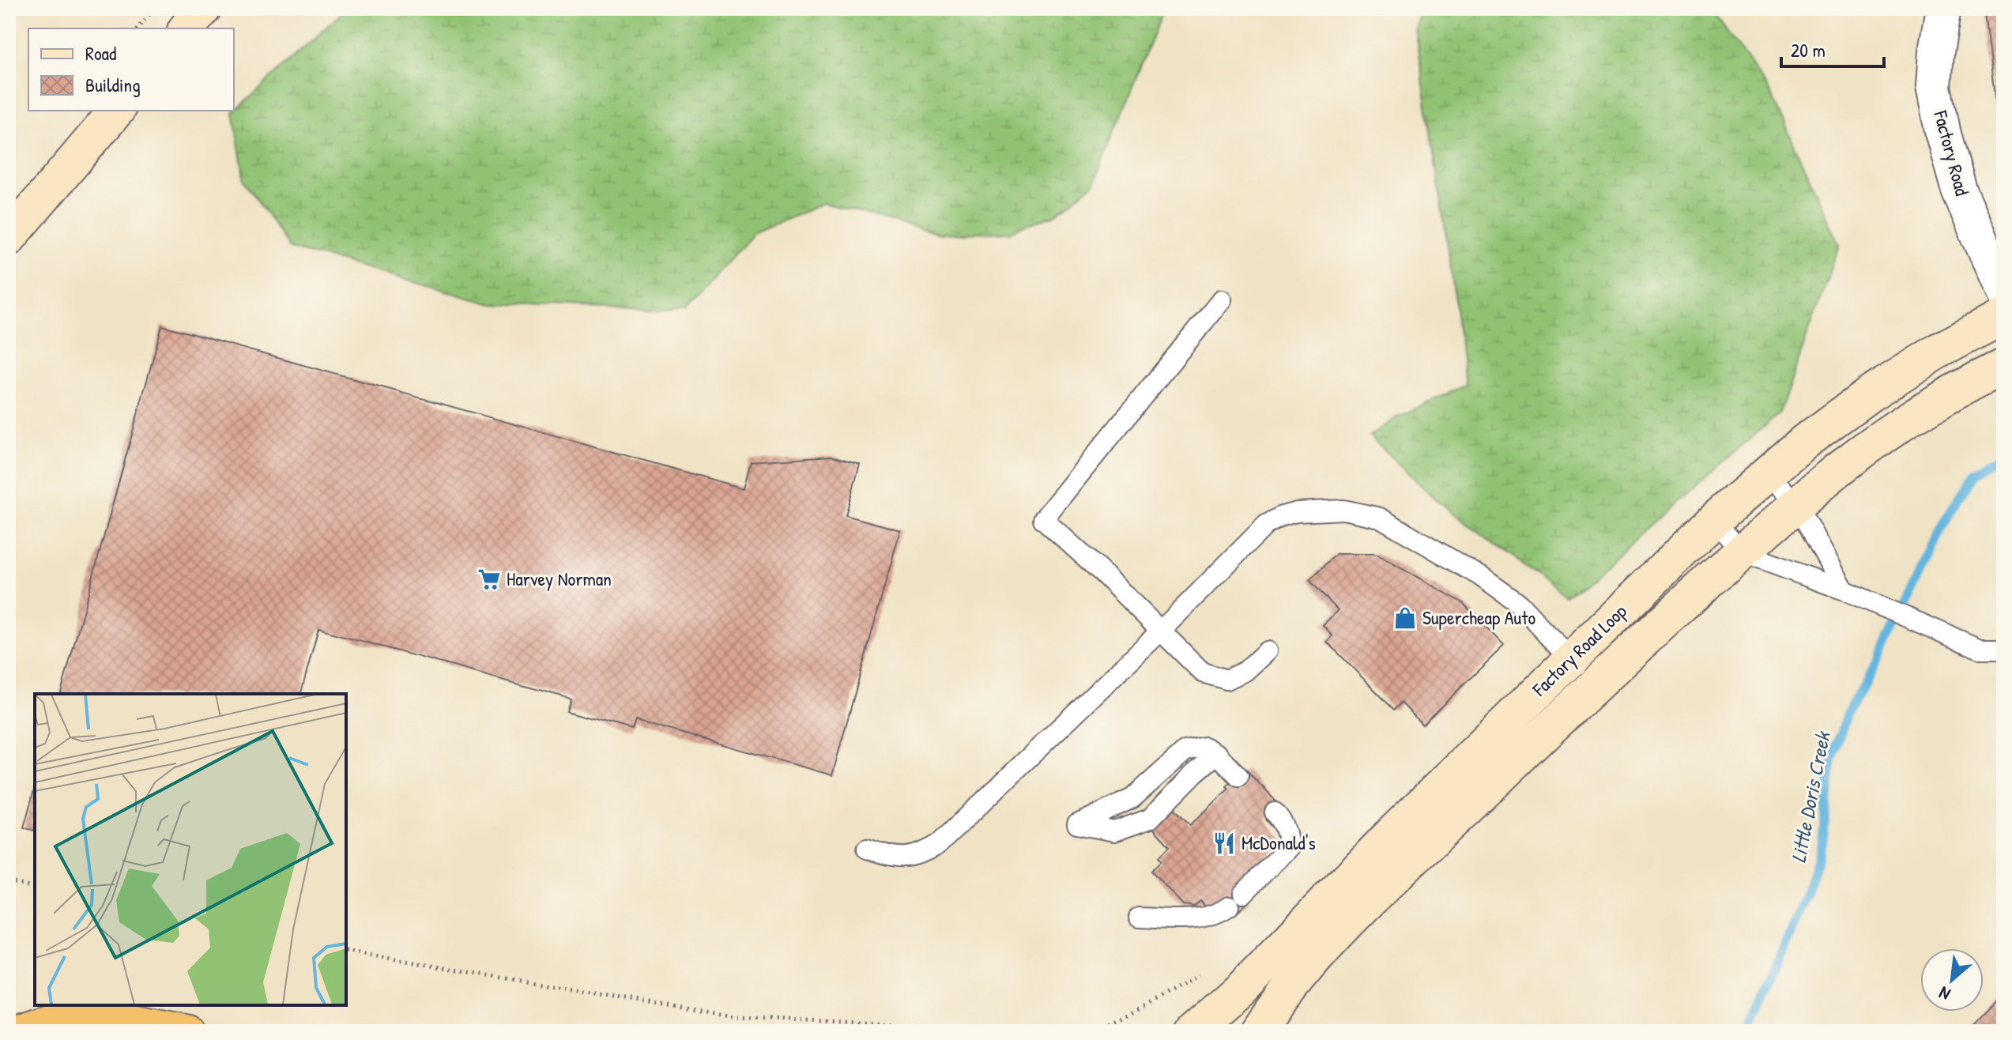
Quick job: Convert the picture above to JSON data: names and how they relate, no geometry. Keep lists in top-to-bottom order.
{
  "streets": {
    "main road": ["Factory Road Loop"],
    "street": ["Factory Road"]
  },
  "water": ["Little Doris Creek"],
  "places": {
    "supermarket": ["Harvey Norman"],
    "shop": ["Supercheap Auto"],
    "restaurant": ["McDonald's"]
  },
  "legend": ["Road", "Building"],
  "scale_bar": "20 m",
  "north": "bottom left"
}
